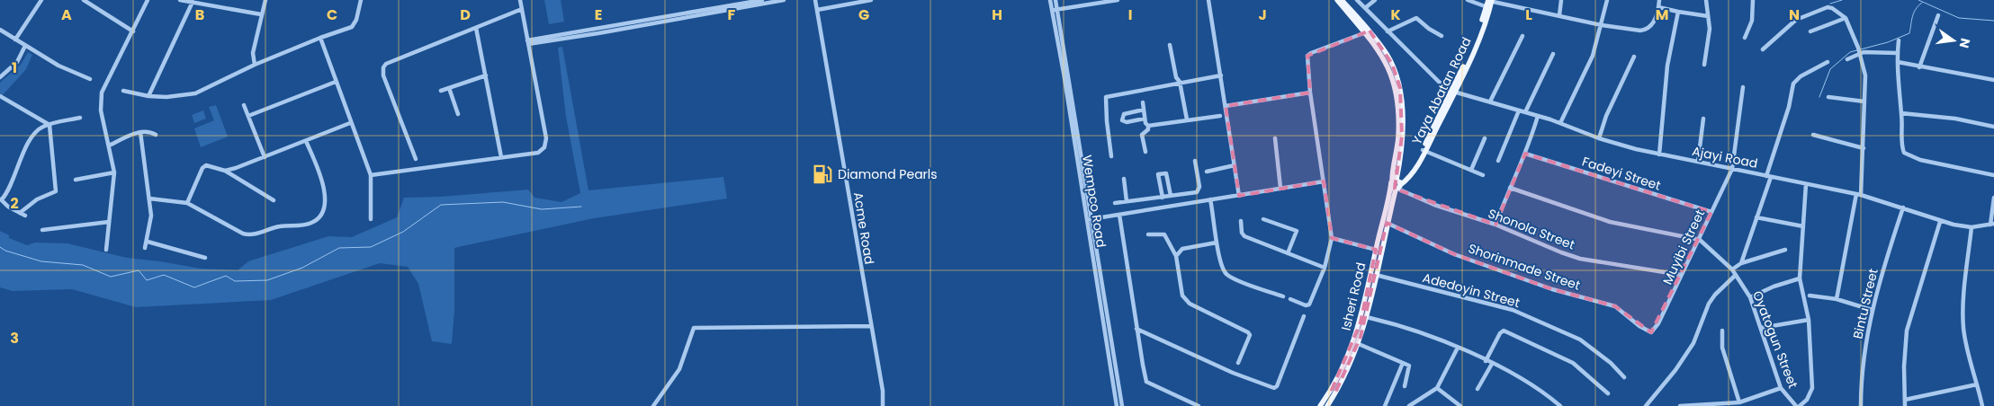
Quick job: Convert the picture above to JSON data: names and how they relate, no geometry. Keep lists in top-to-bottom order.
{
  "streets": {
    "main road": ["Yaya Abatan Road", "Isheri Road"],
    "street": [
      "Ajayi Road",
      "Fadeyi Street",
      "Wempco Road",
      "Acme Road",
      "Shonola Street",
      "Muyibi Street",
      "Shorinmade Street",
      "Adedoyin Street",
      "Bintu Street",
      "Oyatogun Street"
    ]
  },
  "crossings": [
    ["Yaya Abatan Road", "Ajayi Road"],
    ["Yaya Abatan Road", "Shonola Street"],
    ["Yaya Abatan Road", "Isheri Road"],
    ["Ajayi Road", "Muyibi Street"],
    ["Ajayi Road", "Bintu Street"],
    ["Fadeyi Street", "Muyibi Street"],
    ["Shonola Street", "Muyibi Street"],
    ["Shonola Street", "Isheri Road"],
    ["Muyibi Street", "Shorinmade Street"],
    ["Muyibi Street", "Oyatogun Street"],
    ["Shorinmade Street", "Isheri Road"],
    ["Adedoyin Street", "Isheri Road"]
  ],
  "places": {
    "fuel station": ["Diamond Pearls"]
  },
  "north": "right",
  "grid": {
    "columns": [
      "A",
      "B",
      "C",
      "D",
      "E",
      "F",
      "G",
      "H",
      "I",
      "J",
      "K",
      "L",
      "M",
      "N"
    ],
    "rows": ["1", "2", "3"]
  }
}
